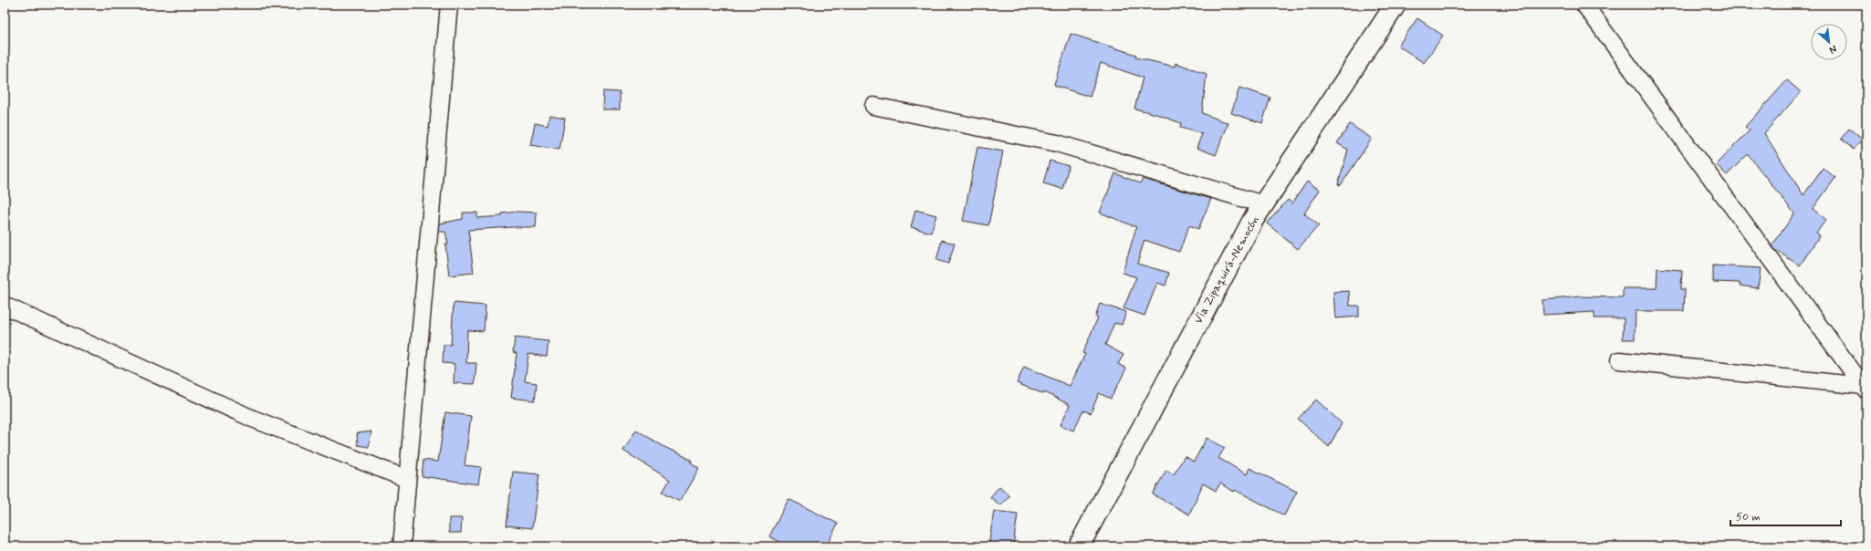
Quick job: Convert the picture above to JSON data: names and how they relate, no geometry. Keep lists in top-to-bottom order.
{
  "streets": {
    "main road": ["Vía Zipaquirá-Nemocón"]
  },
  "scale_bar": "50 m",
  "north": "bottom right"
}
